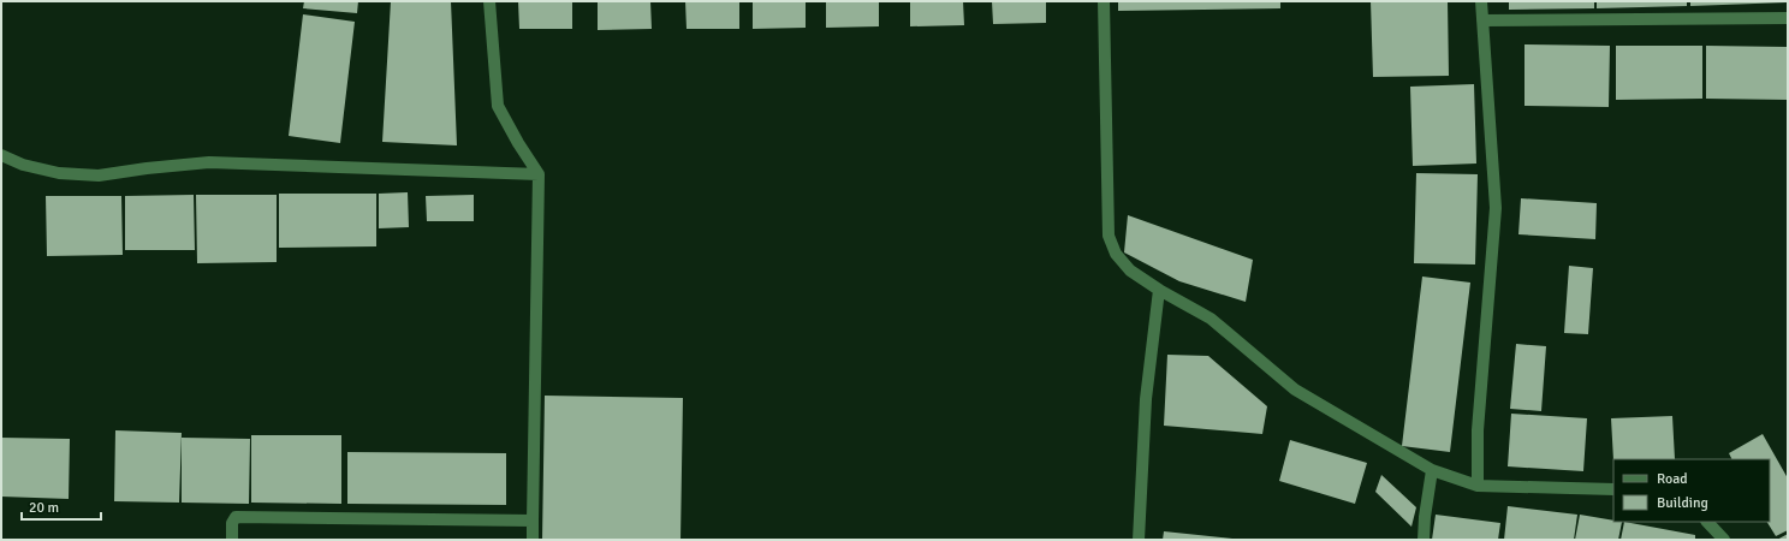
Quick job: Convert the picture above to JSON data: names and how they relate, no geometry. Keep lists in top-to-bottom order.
{
  "legend": ["Road", "Building"],
  "scale_bar": "20 m"
}
